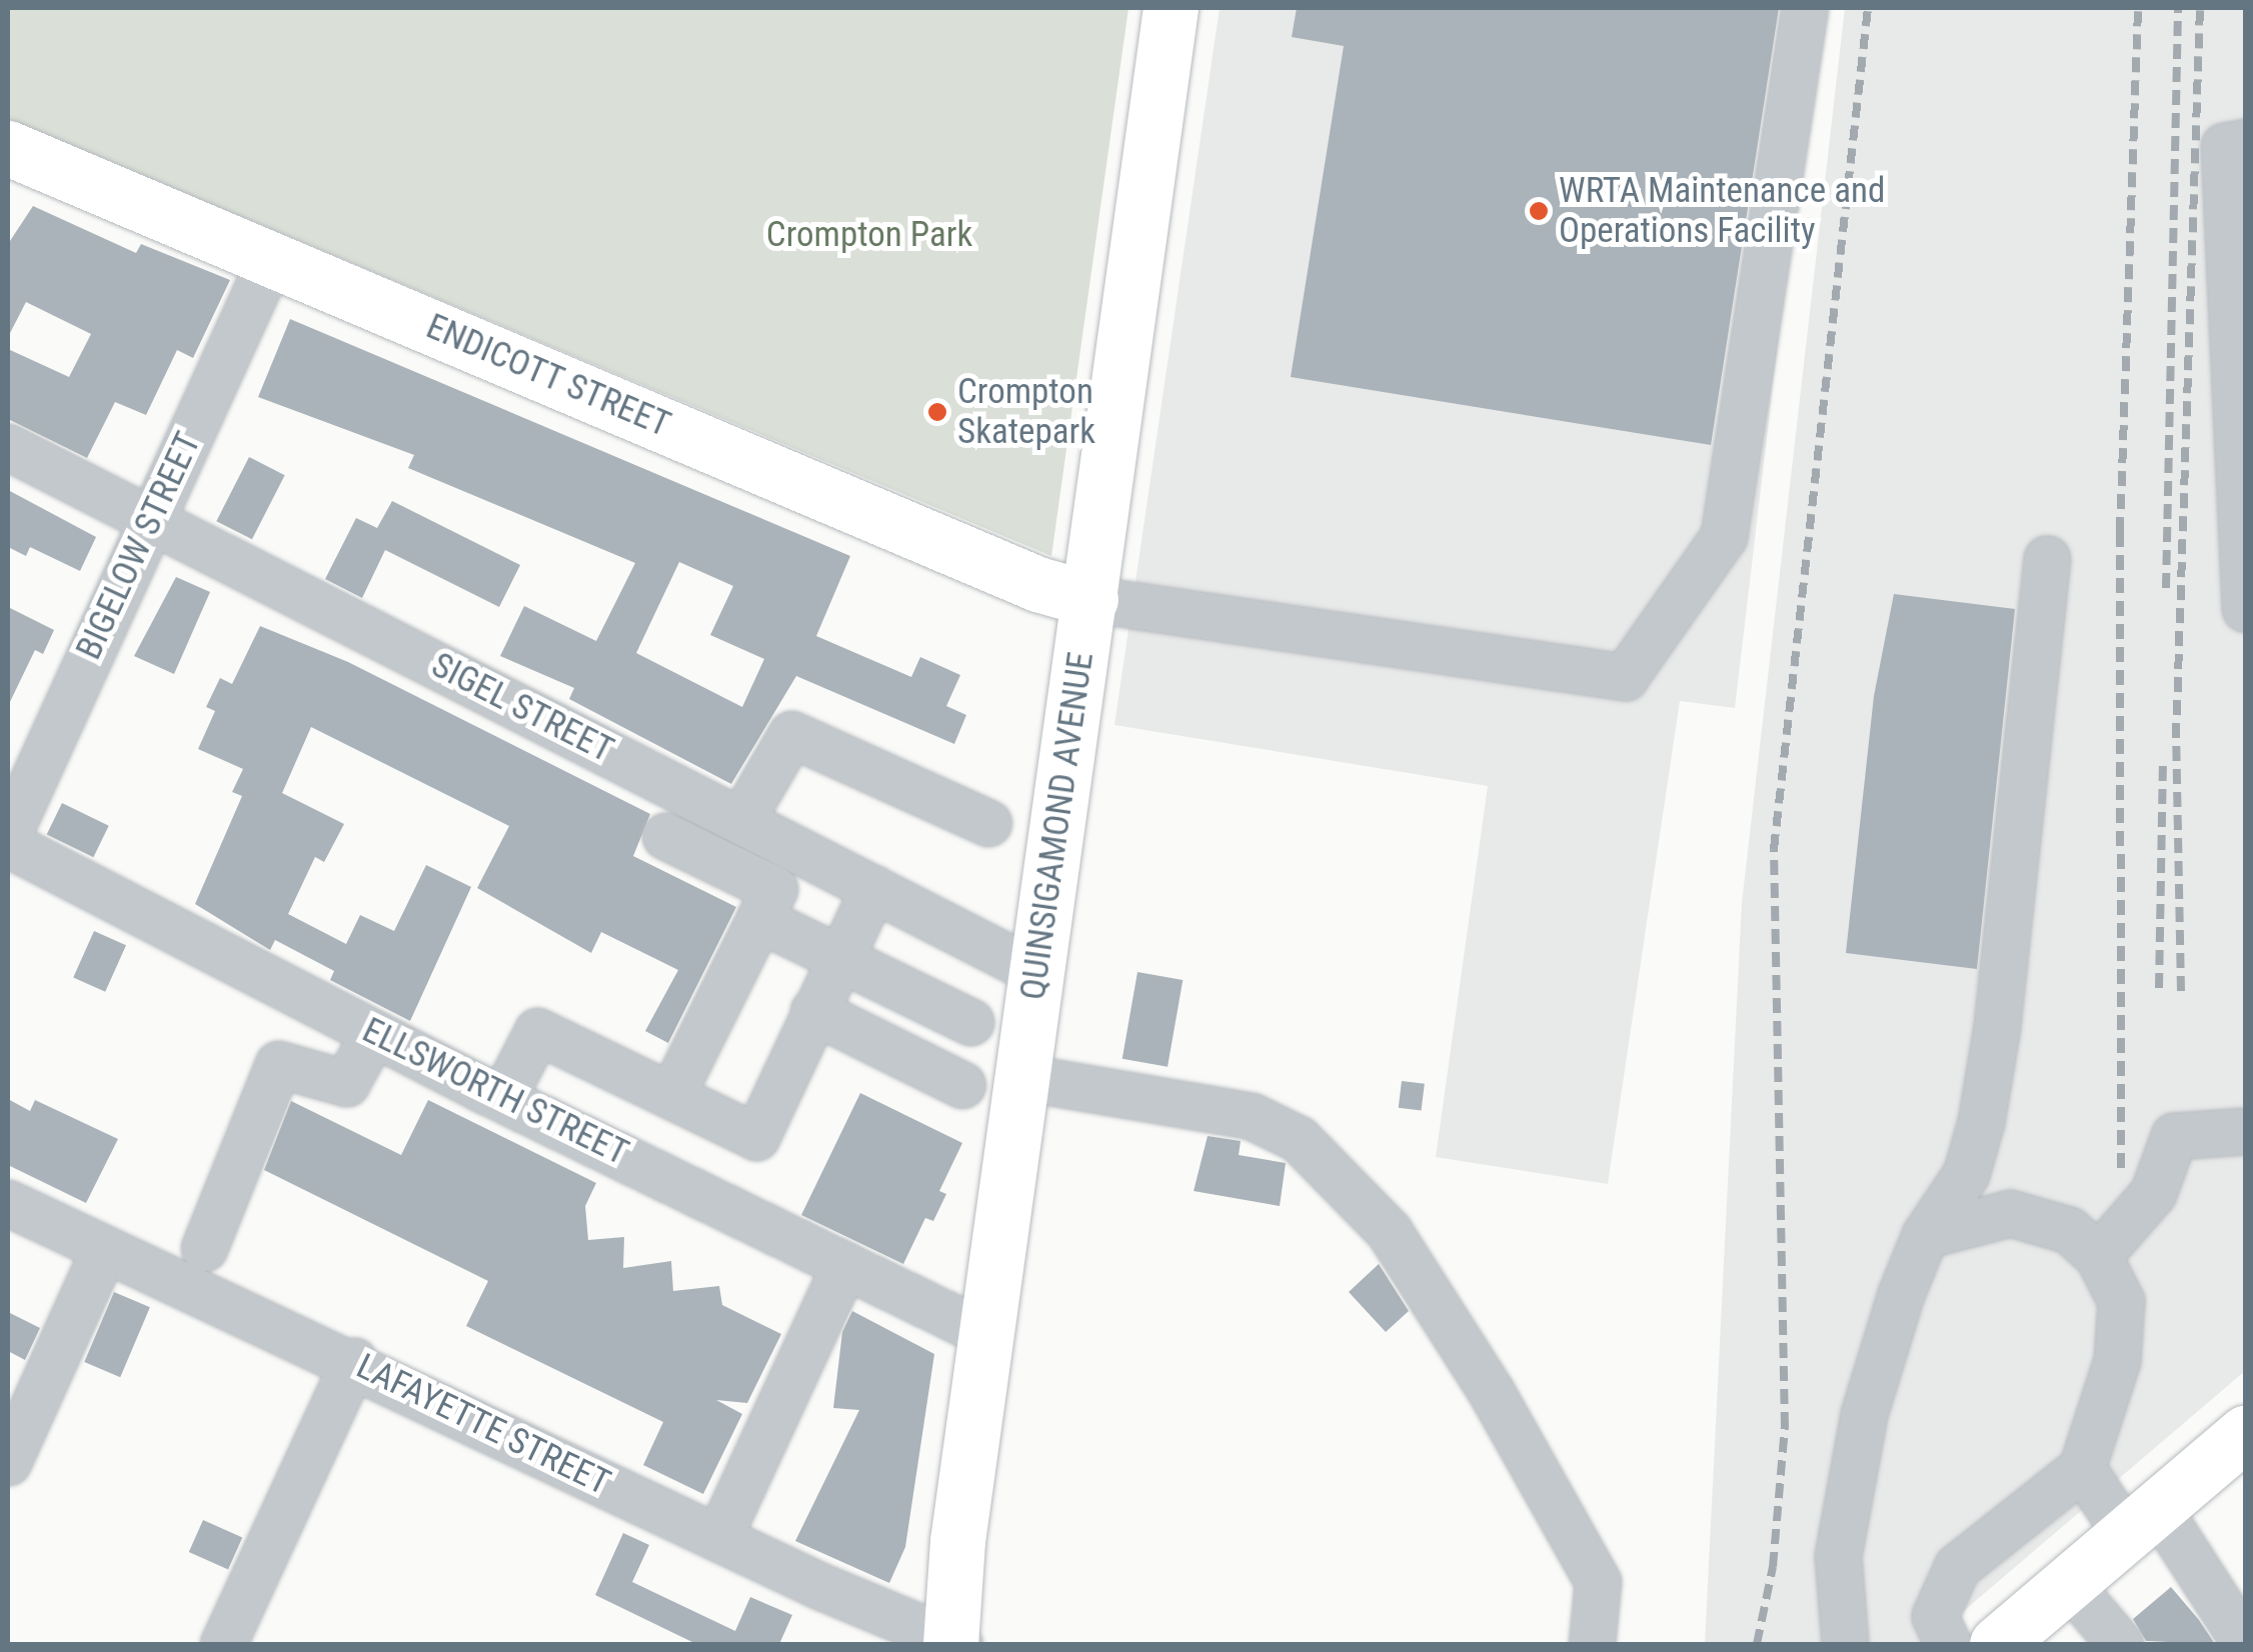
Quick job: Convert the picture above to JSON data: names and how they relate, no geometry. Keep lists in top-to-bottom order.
{
  "streets": {
    "main road": ["ENDICOTT STREET", "QUINSIGAMOND AVENUE"],
    "street": [
      "BIGELOW STREET",
      "SIGEL STREET",
      "ELLSWORTH STREET",
      "LAFAYETTE STREET"
    ]
  },
  "crossings": [
    ["ENDICOTT STREET", "BIGELOW STREET"],
    ["ENDICOTT STREET", "QUINSIGAMOND AVENUE"],
    ["BIGELOW STREET", "SIGEL STREET"],
    ["SIGEL STREET", "QUINSIGAMOND AVENUE"],
    ["QUINSIGAMOND AVENUE", "ELLSWORTH STREET"],
    ["QUINSIGAMOND AVENUE", "LAFAYETTE STREET"]
  ],
  "parks": ["Crompton Park"],
  "places": ["WRTA Maintenance and Operations Facility", "Crompton Skatepark"]
}
